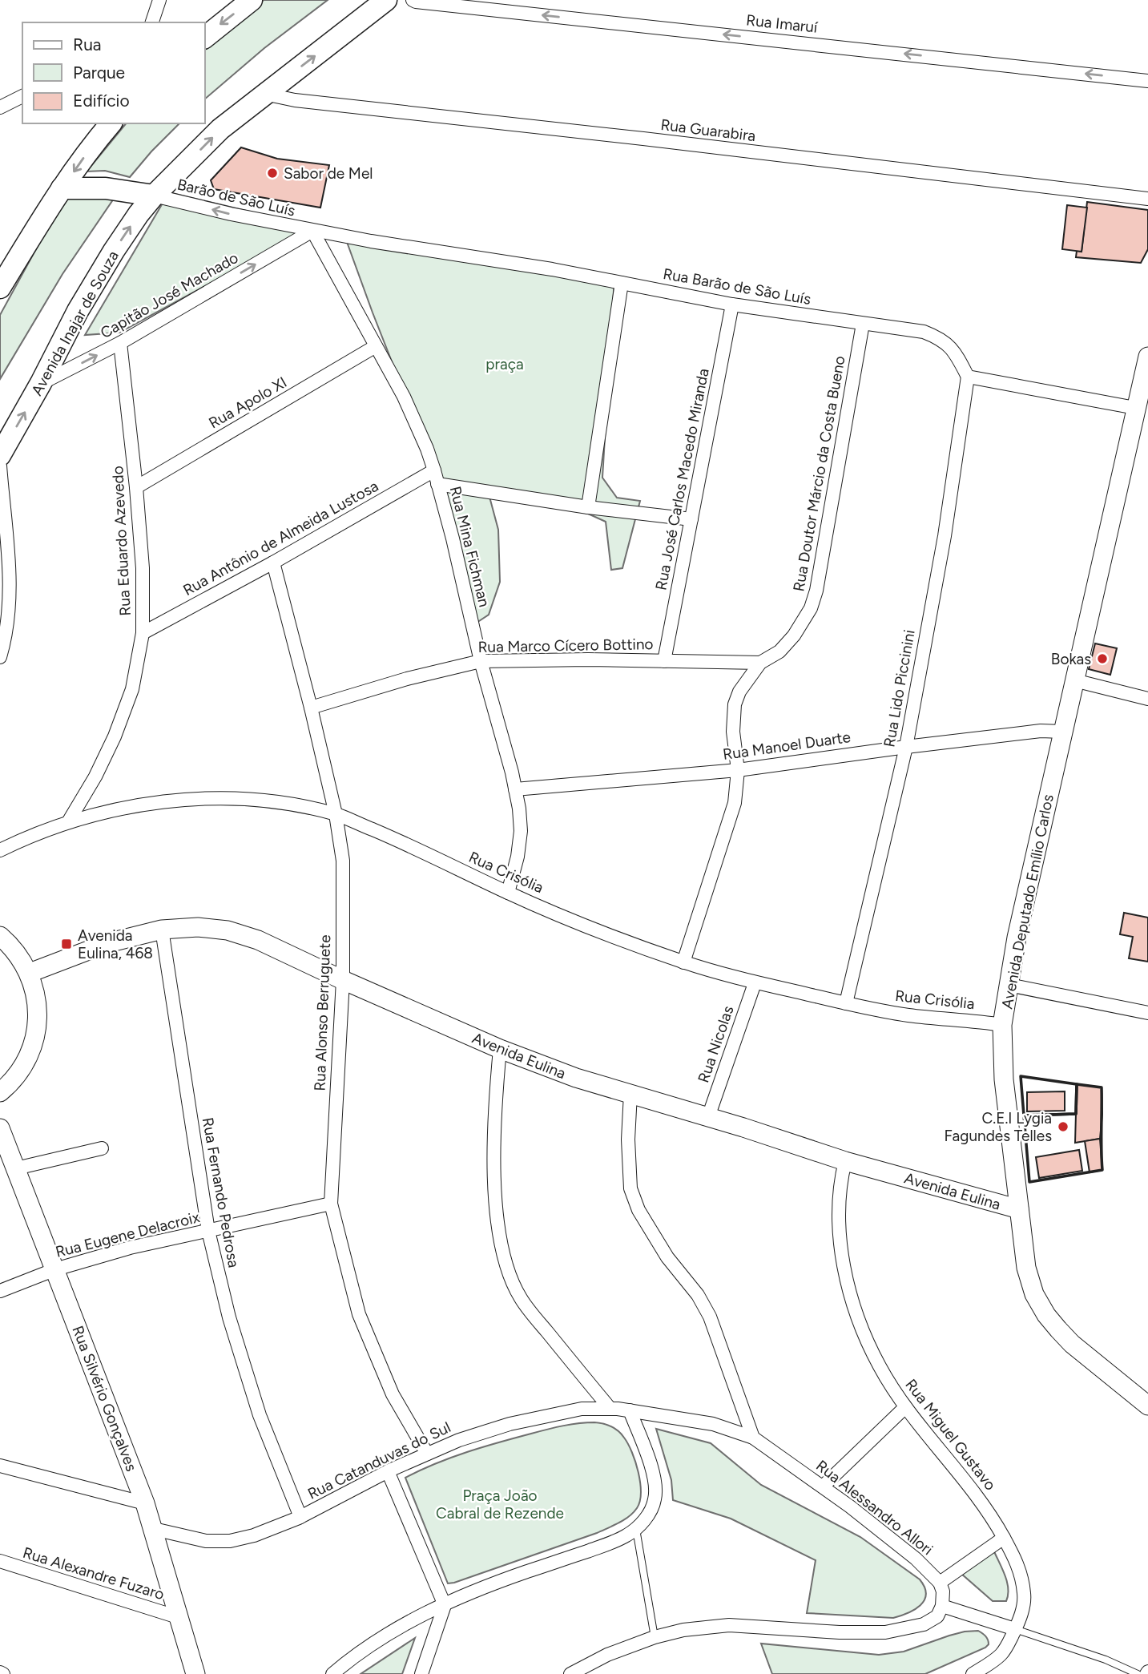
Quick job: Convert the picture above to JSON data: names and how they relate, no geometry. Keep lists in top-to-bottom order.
{
  "streets": {
    "main road": ["Avenida Inajar de Souza"],
    "street": [
      "Rua Imaruí",
      "Rua Guarabira",
      "Barão de São Luís",
      "Rua Barão de São Luís",
      "Capitão José Machado",
      "Rua Apolo XI",
      "Rua Doutor Márcio da Costa Bueno",
      "Rua José Carlos Macedo Miranda",
      "Rua Antônio de Almeida Lustosa",
      "Rua Eduardo Azevedo",
      "Rua Mina Fichman",
      "Rua Marco Cícero Bottino",
      "Rua Lido Piccinini",
      "Rua Manoel Duarte",
      "Rua Crisólia",
      "Avenida Deputado Emílio Carlos",
      "Rua Alonso Berruguete",
      "Rua Nicolas",
      "Avenida Eulina",
      "Rua Fernando Pedrosa",
      "Rua Eugene Delacroix",
      "Rua Silvério Gonçalves",
      "Rua Miguel Gustavo",
      "Rua Catanduvas do Sul",
      "Rua Alessandro Allori",
      "Rua Alexandre Fuzaro"
    ]
  },
  "crossings": [
    ["Rua Guarabira", "Avenida Inajar de Souza"],
    ["Barão de São Luís", "Rua Barão de São Luís"],
    ["Barão de São Luís", "Capitão José Machado"],
    ["Barão de São Luís", "Avenida Inajar de Souza"],
    ["Barão de São Luís", "Rua Mina Fichman"],
    ["Rua Barão de São Luís", "Capitão José Machado"],
    ["Rua Barão de São Luís", "Rua Doutor Márcio da Costa Bueno"],
    ["Rua Barão de São Luís", "Rua José Carlos Macedo Miranda"],
    ["Rua Barão de São Luís", "Rua Mina Fichman"],
    ["Rua Barão de São Luís", "Rua Lido Piccinini"],
    ["Capitão José Machado", "Avenida Inajar de Souza"],
    ["Capitão José Machado", "Rua Eduardo Azevedo"],
    ["Capitão José Machado", "Rua Mina Fichman"],
    ["Rua Apolo XI", "Rua Eduardo Azevedo"],
    ["Rua Apolo XI", "Rua Mina Fichman"],
    ["Rua Doutor Márcio da Costa Bueno", "Rua Marco Cícero Bottino"],
    ["Rua Doutor Márcio da Costa Bueno", "Rua Manoel Duarte"],
    ["Rua Doutor Márcio da Costa Bueno", "Rua Crisólia"],
    ["Rua José Carlos Macedo Miranda", "Rua Marco Cícero Bottino"],
    ["Rua Antônio de Almeida Lustosa", "Rua Eduardo Azevedo"],
    ["Rua Antônio de Almeida Lustosa", "Rua Mina Fichman"],
    ["Rua Antônio de Almeida Lustosa", "Rua Alonso Berruguete"],
    ["Rua Eduardo Azevedo", "Rua Crisólia"],
    ["Rua Mina Fichman", "Rua Marco Cícero Bottino"],
    ["Rua Mina Fichman", "Rua Manoel Duarte"],
    ["Rua Mina Fichman", "Rua Crisólia"],
    ["Rua Marco Cícero Bottino", "Rua Alonso Berruguete"],
    ["Rua Lido Piccinini", "Rua Manoel Duarte"],
    ["Rua Lido Piccinini", "Rua Crisólia"],
    ["Rua Manoel Duarte", "Avenida Deputado Emílio Carlos"],
    ["Rua Crisólia", "Avenida Deputado Emílio Carlos"],
    ["Rua Crisólia", "Rua Alonso Berruguete"],
    ["Rua Crisólia", "Rua Nicolas"],
    ["Avenida Deputado Emílio Carlos", "Avenida Eulina"],
    ["Rua Alonso Berruguete", "Avenida Eulina"],
    ["Rua Alonso Berruguete", "Rua Eugene Delacroix"],
    ["Rua Alonso Berruguete", "Rua Catanduvas do Sul"],
    ["Rua Nicolas", "Avenida Eulina"],
    ["Avenida Eulina", "Rua Fernando Pedrosa"],
    ["Avenida Eulina", "Rua Miguel Gustavo"],
    ["Rua Fernando Pedrosa", "Rua Eugene Delacroix"],
    ["Rua Fernando Pedrosa", "Rua Catanduvas do Sul"],
    ["Rua Eugene Delacroix", "Rua Silvério Gonçalves"],
    ["Rua Silvério Gonçalves", "Rua Catanduvas do Sul"],
    ["Rua Silvério Gonçalves", "Rua Alexandre Fuzaro"],
    ["Rua Catanduvas do Sul", "Rua Alessandro Allori"]
  ],
  "one_way": ["Rua Imaruí", "Barão de São Luís", "Capitão José Machado"],
  "parks": ["praça", "Praça João Cabral de Rezende"],
  "places": {
    "other": ["Sabor de Mel", "Bokas", "C.E.I Lygia Fagundes Telles"],
    "transit": ["Avenida Eulina, 468"]
  },
  "legend": ["Rua", "Parque", "Edifício"]
}
